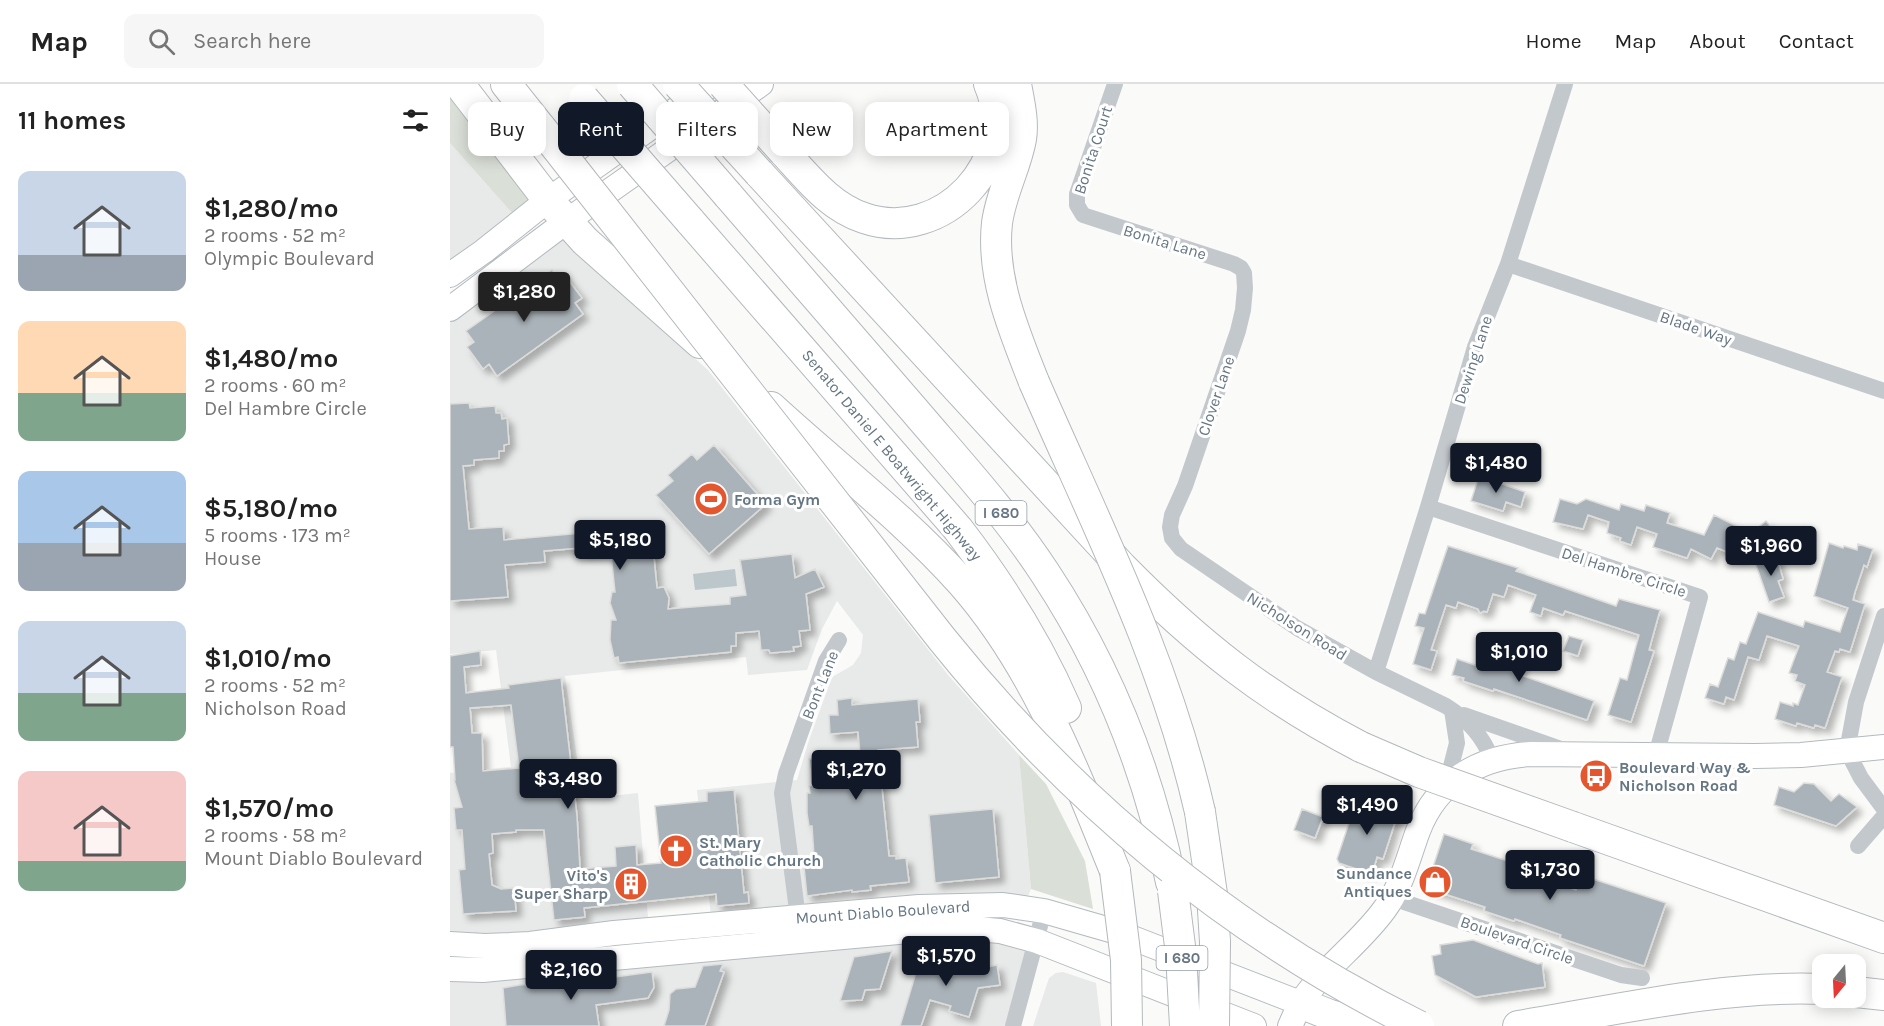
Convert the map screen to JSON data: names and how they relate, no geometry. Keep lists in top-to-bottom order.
{
  "streets": {
    "highway": ["Senator Daniel E Boatwright Highway", "I 680"],
    "main road": ["Mount Diablo Boulevard"],
    "street": [
      "Bonita Court",
      "Bonita Lane",
      "Blade Way",
      "Dewing Lane",
      "Clover Lane",
      "Del Hambre Circle",
      "Nicholson Road",
      "Bont Lane",
      "Boulevard Circle"
    ]
  },
  "crossings": [
    ["Bonita Court", "Bonita Lane"],
    ["Bonita Lane", "Clover Lane"],
    ["Blade Way", "Dewing Lane"],
    ["Dewing Lane", "Del Hambre Circle"],
    ["Dewing Lane", "Nicholson Road"],
    ["Clover Lane", "Nicholson Road"],
    ["Bont Lane", "Mount Diablo Boulevard"]
  ],
  "places": {
    "sports": ["Forma Gym"],
    "bus stop": ["Boulevard Way & Nicholson Road"],
    "church": ["St. Mary Catholic Church"],
    "shop": ["Sundance Antiques"],
    "building": ["Vito's Super Sharp"]
  },
  "north": "bottom",
  "page": {
    "header": "Map",
    "search": "Search here",
    "nav": [
      "Home",
      "Map",
      "About",
      "Contact"
    ],
    "heading": "11 homes",
    "chip": [
      "Buy",
      "Rent",
      "Filters",
      "New",
      "Apartment"
    ],
    "list": [
      {
        "name": "$1,280/mo",
        "note": "2 rooms · 52 m² · Olympic Boulevard"
      },
      {
        "name": "$1,480/mo",
        "note": "2 rooms · 60 m² · Del Hambre Circle"
      },
      {
        "name": "$5,180/mo",
        "note": "5 rooms · 173 m² · House"
      },
      {
        "name": "$1,010/mo",
        "note": "2 rooms · 52 m² · Nicholson Road"
      },
      {
        "name": "$1,570/mo",
        "note": "2 rooms · 58 m² · Mount Diablo Boulevard"
      }
    ],
    "price": [
      "$1,280",
      "$1,480",
      "$5,180",
      "$1,960",
      "$1,010",
      "$1,270",
      "$3,480",
      "$1,490",
      "$1,730",
      "$1,570",
      "$2,160"
    ]
  }
}
